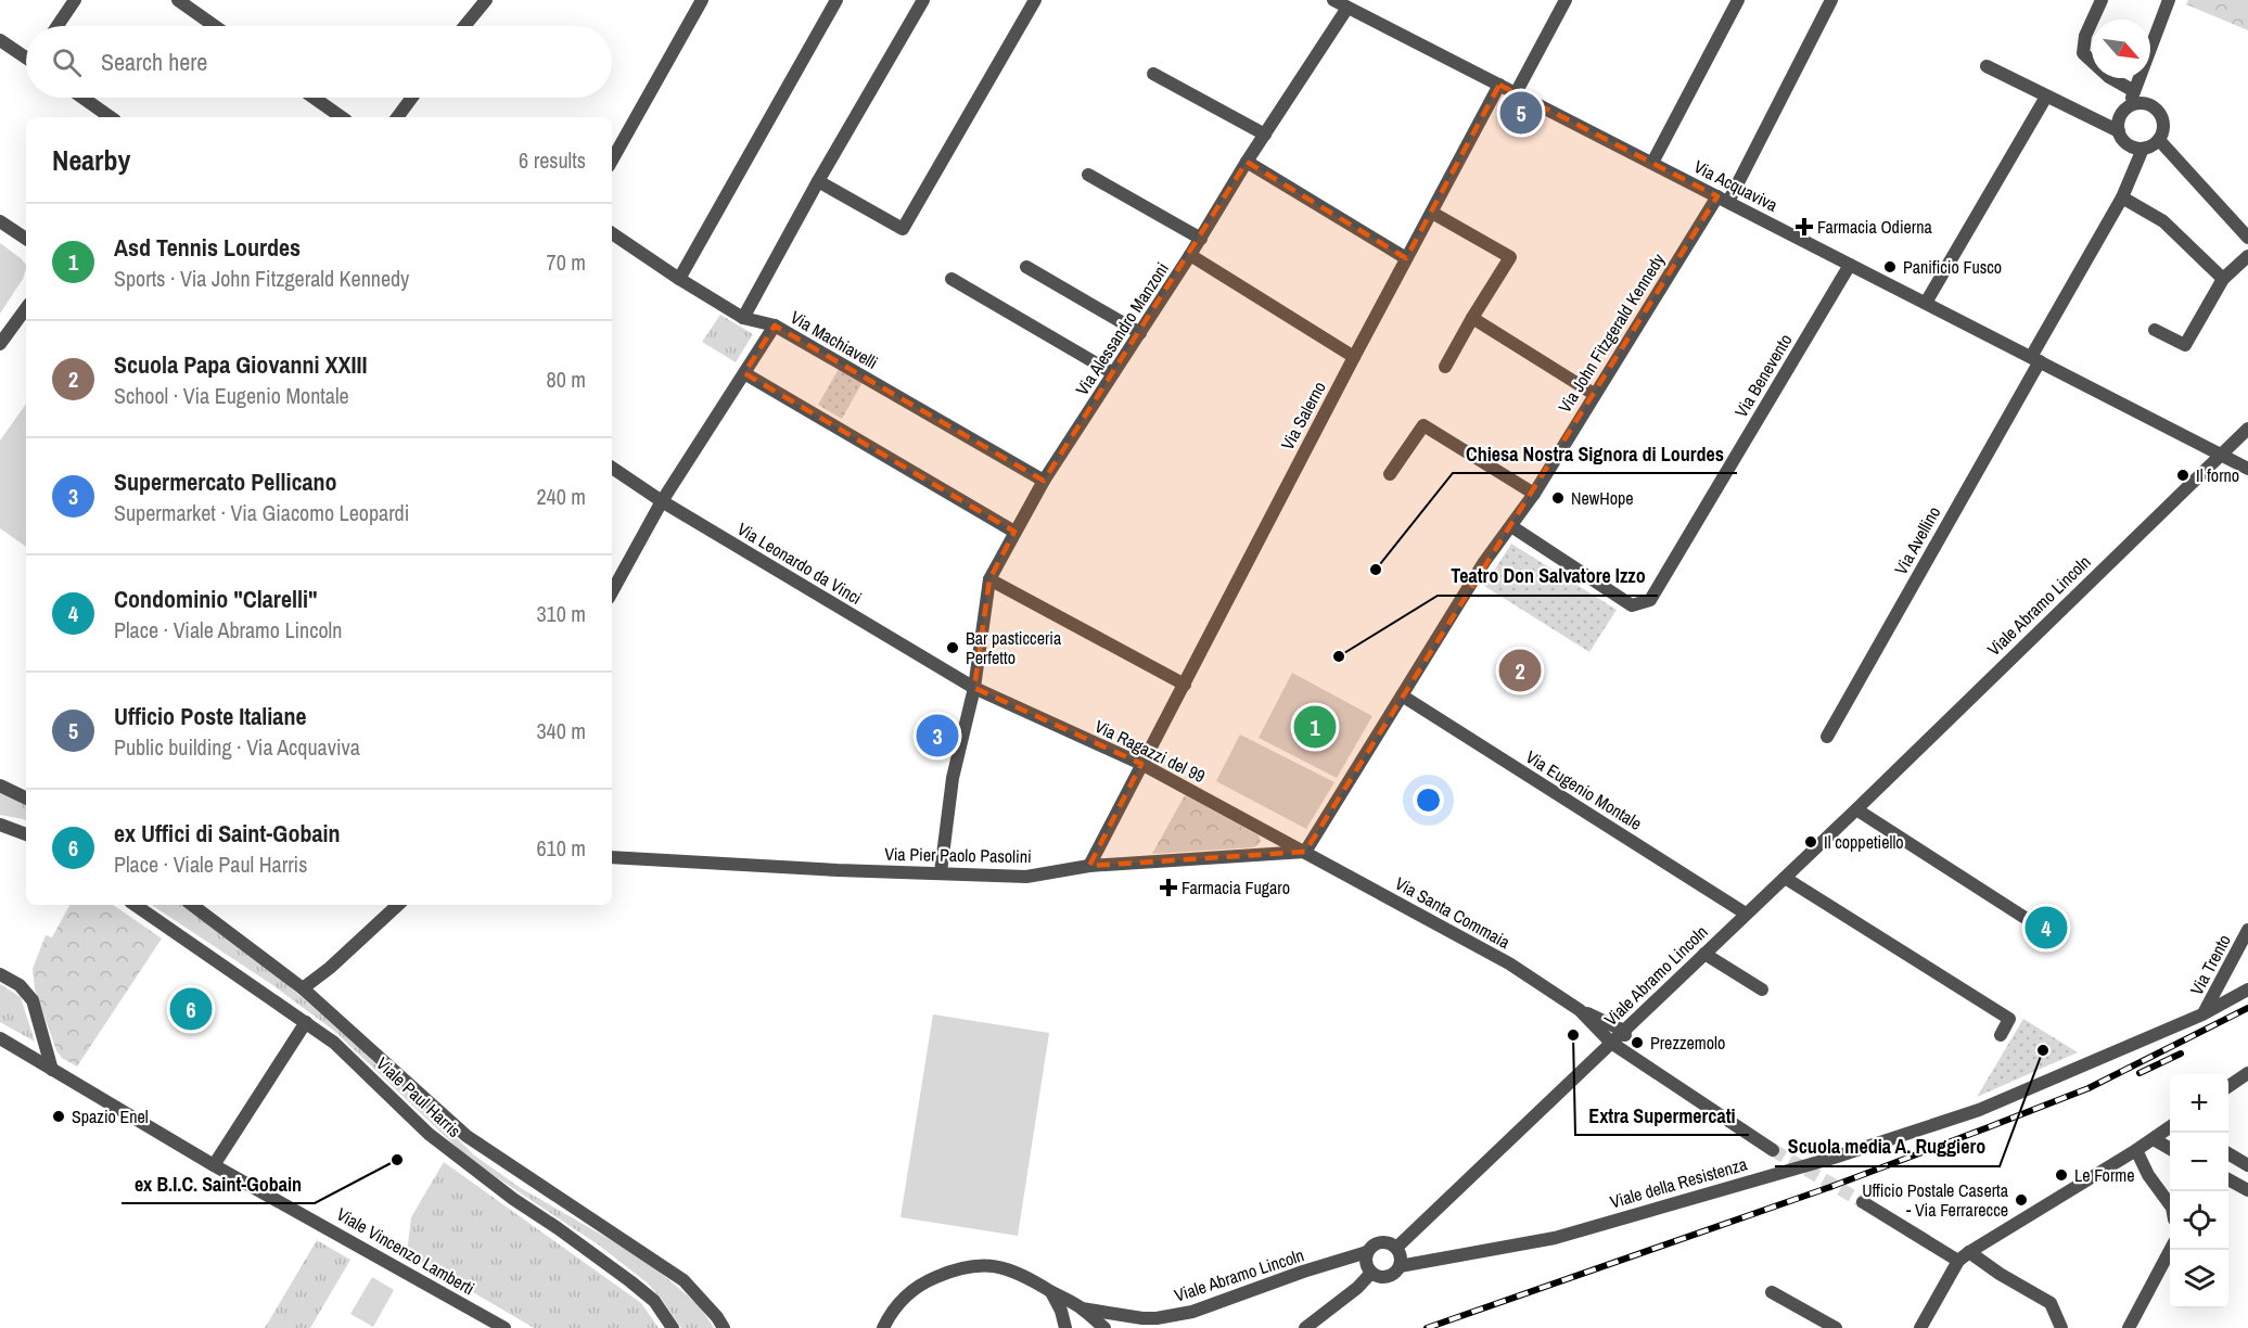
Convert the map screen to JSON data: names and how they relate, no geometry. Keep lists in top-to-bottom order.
{
  "streets": {
    "street": [
      "Via Acquaviva",
      "Via Alessandro Manzoni",
      "Via John Fitzgerald Kennedy",
      "Via Machiavelli",
      "Via Benevento",
      "Via Salerno",
      "Via Avellino",
      "Via Leonardo da Vinci",
      "Viale Abramo Lincoln",
      "Via Ragazzi del 99",
      "Via Eugenio Montale",
      "Via Pier Paolo Pasolini",
      "Via Santa Commaia",
      "Via Trento",
      "Viale Paul Harris",
      "Viale della Resistenza",
      "Viale Vincenzo Lamberti"
    ]
  },
  "crossings": [
    ["Via Acquaviva", "Via Alessandro Manzoni"],
    ["Via Acquaviva", "Via John Fitzgerald Kennedy"],
    ["Via Acquaviva", "Via Benevento"],
    ["Via Acquaviva", "Via Salerno"],
    ["Via Acquaviva", "Via Avellino"],
    ["Via Acquaviva", "Viale Abramo Lincoln"],
    ["Via Alessandro Manzoni", "Via Machiavelli"],
    ["Via Alessandro Manzoni", "Via Leonardo da Vinci"],
    ["Via Alessandro Manzoni", "Via Ragazzi del 99"],
    ["Via Alessandro Manzoni", "Via Pier Paolo Pasolini"],
    ["Via John Fitzgerald Kennedy", "Via Benevento"],
    ["Via John Fitzgerald Kennedy", "Via Ragazzi del 99"],
    ["Via John Fitzgerald Kennedy", "Via Eugenio Montale"],
    ["Via John Fitzgerald Kennedy", "Via Pier Paolo Pasolini"],
    ["Via John Fitzgerald Kennedy", "Via Santa Commaia"],
    ["Via Salerno", "Via Ragazzi del 99"],
    ["Via Salerno", "Via Pier Paolo Pasolini"],
    ["Via Leonardo da Vinci", "Via Ragazzi del 99"],
    ["Viale Abramo Lincoln", "Via Eugenio Montale"],
    ["Viale Abramo Lincoln", "Via Santa Commaia"],
    ["Viale Abramo Lincoln", "Viale della Resistenza"],
    ["Via Ragazzi del 99", "Via Pier Paolo Pasolini"],
    ["Via Ragazzi del 99", "Via Santa Commaia"],
    ["Via Pier Paolo Pasolini", "Via Santa Commaia"],
    ["Via Trento", "Viale della Resistenza"]
  ],
  "places": {
    "health": ["Farmacia Odierna", "Farmacia Fugaro"],
    "other": [
      "Panificio Fusco",
      "Il forno",
      "NewHope",
      "Chiesa Nostra Signora di Lourdes",
      "Bar pasticceria Perfetto",
      "Teatro Don Salvatore Izzo",
      "Il coppetiello",
      "Extra Supermercati",
      "Prezzemolo",
      "Scuola media A. Ruggiero",
      "Spazio Enel",
      "ex B.I.C. Saint-Gobain",
      "Le Forme",
      "Ufficio Postale Caserta - Via Ferrarecce"
    ]
  },
  "north": "bottom right",
  "page": {
    "search": "Search here",
    "pins": [
      "5",
      "2",
      "1",
      "3",
      "4",
      "6"
    ],
    "heading": ["Nearby", "6 results"],
    "list": [
      {
        "mark": "1",
        "name": "Asd Tennis Lourdes",
        "note": "Sports · Via John Fitzgerald Kennedy",
        "value": "70 m"
      },
      {
        "mark": "2",
        "name": "Scuola Papa Giovanni XXIII",
        "note": "School · Via Eugenio Montale",
        "value": "80 m"
      },
      {
        "mark": "3",
        "name": "Supermercato Pellicano",
        "note": "Supermarket · Via Giacomo Leopardi",
        "value": "240 m"
      },
      {
        "mark": "4",
        "name": "Condominio \"Clarelli\"",
        "note": "Place · Viale Abramo Lincoln",
        "value": "310 m"
      },
      {
        "mark": "5",
        "name": "Ufficio Poste Italiane",
        "note": "Public building · Via Acquaviva",
        "value": "340 m"
      },
      {
        "mark": "6",
        "name": "ex Uffici di Saint-Gobain",
        "note": "Place · Viale Paul Harris",
        "value": "610 m"
      }
    ],
    "map_buttons": ["+", "−"]
  }
}
